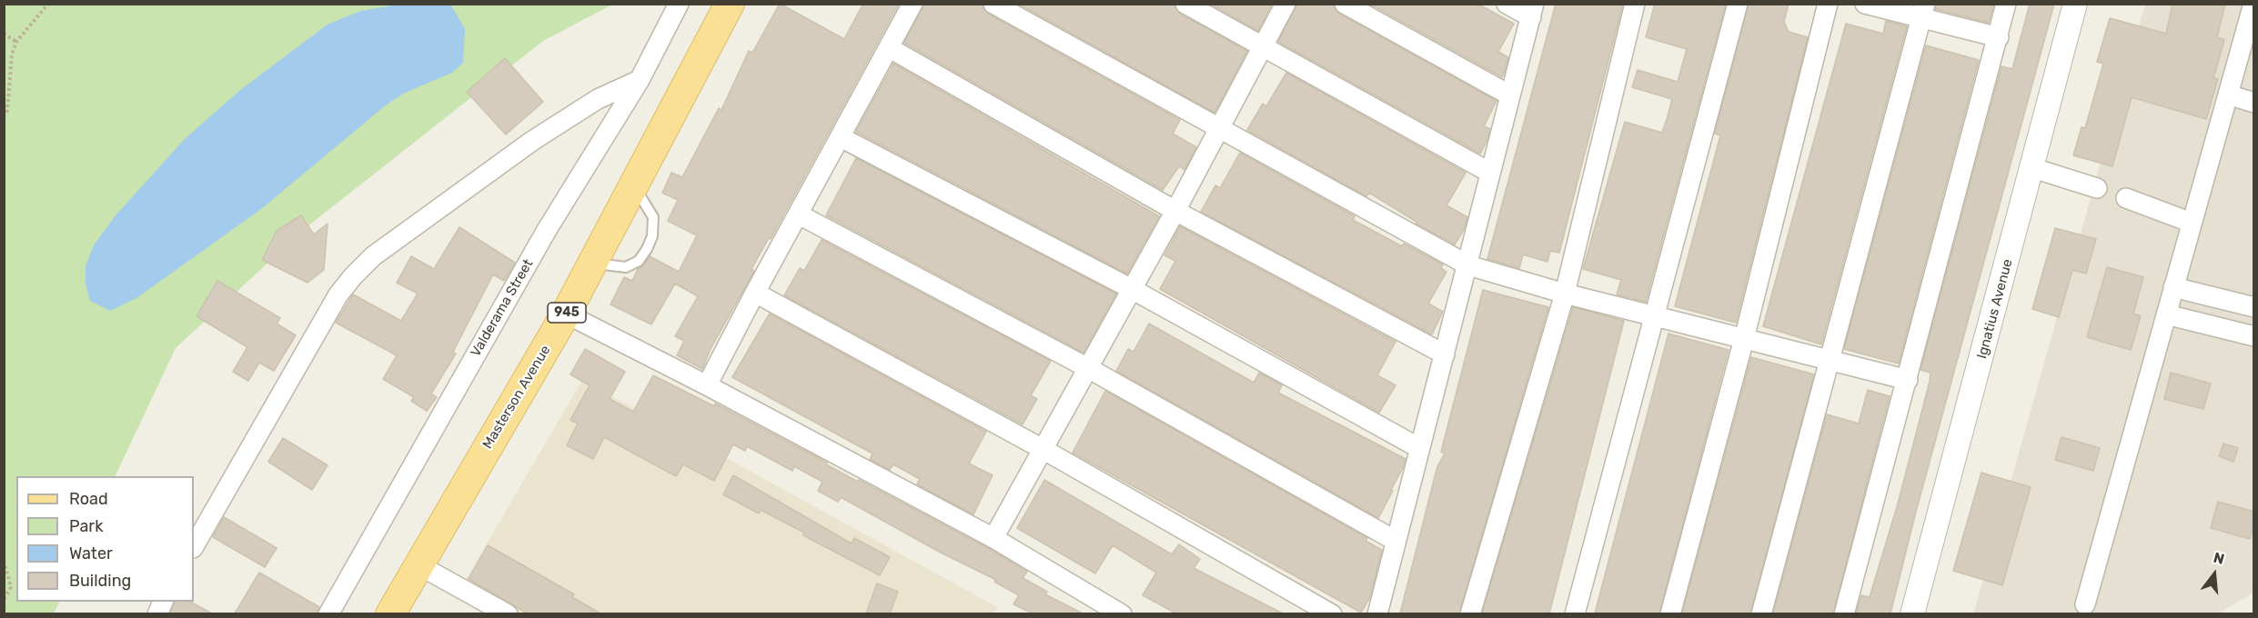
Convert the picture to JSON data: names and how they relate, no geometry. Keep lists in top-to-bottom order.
{
  "streets": {
    "main road": ["945", "Masterson Avenue"],
    "street": ["Valderama Street", "Ignatius Avenue"]
  },
  "legend": [
    "Road",
    "Park",
    "Water",
    "Building"
  ],
  "north": "top"
}
